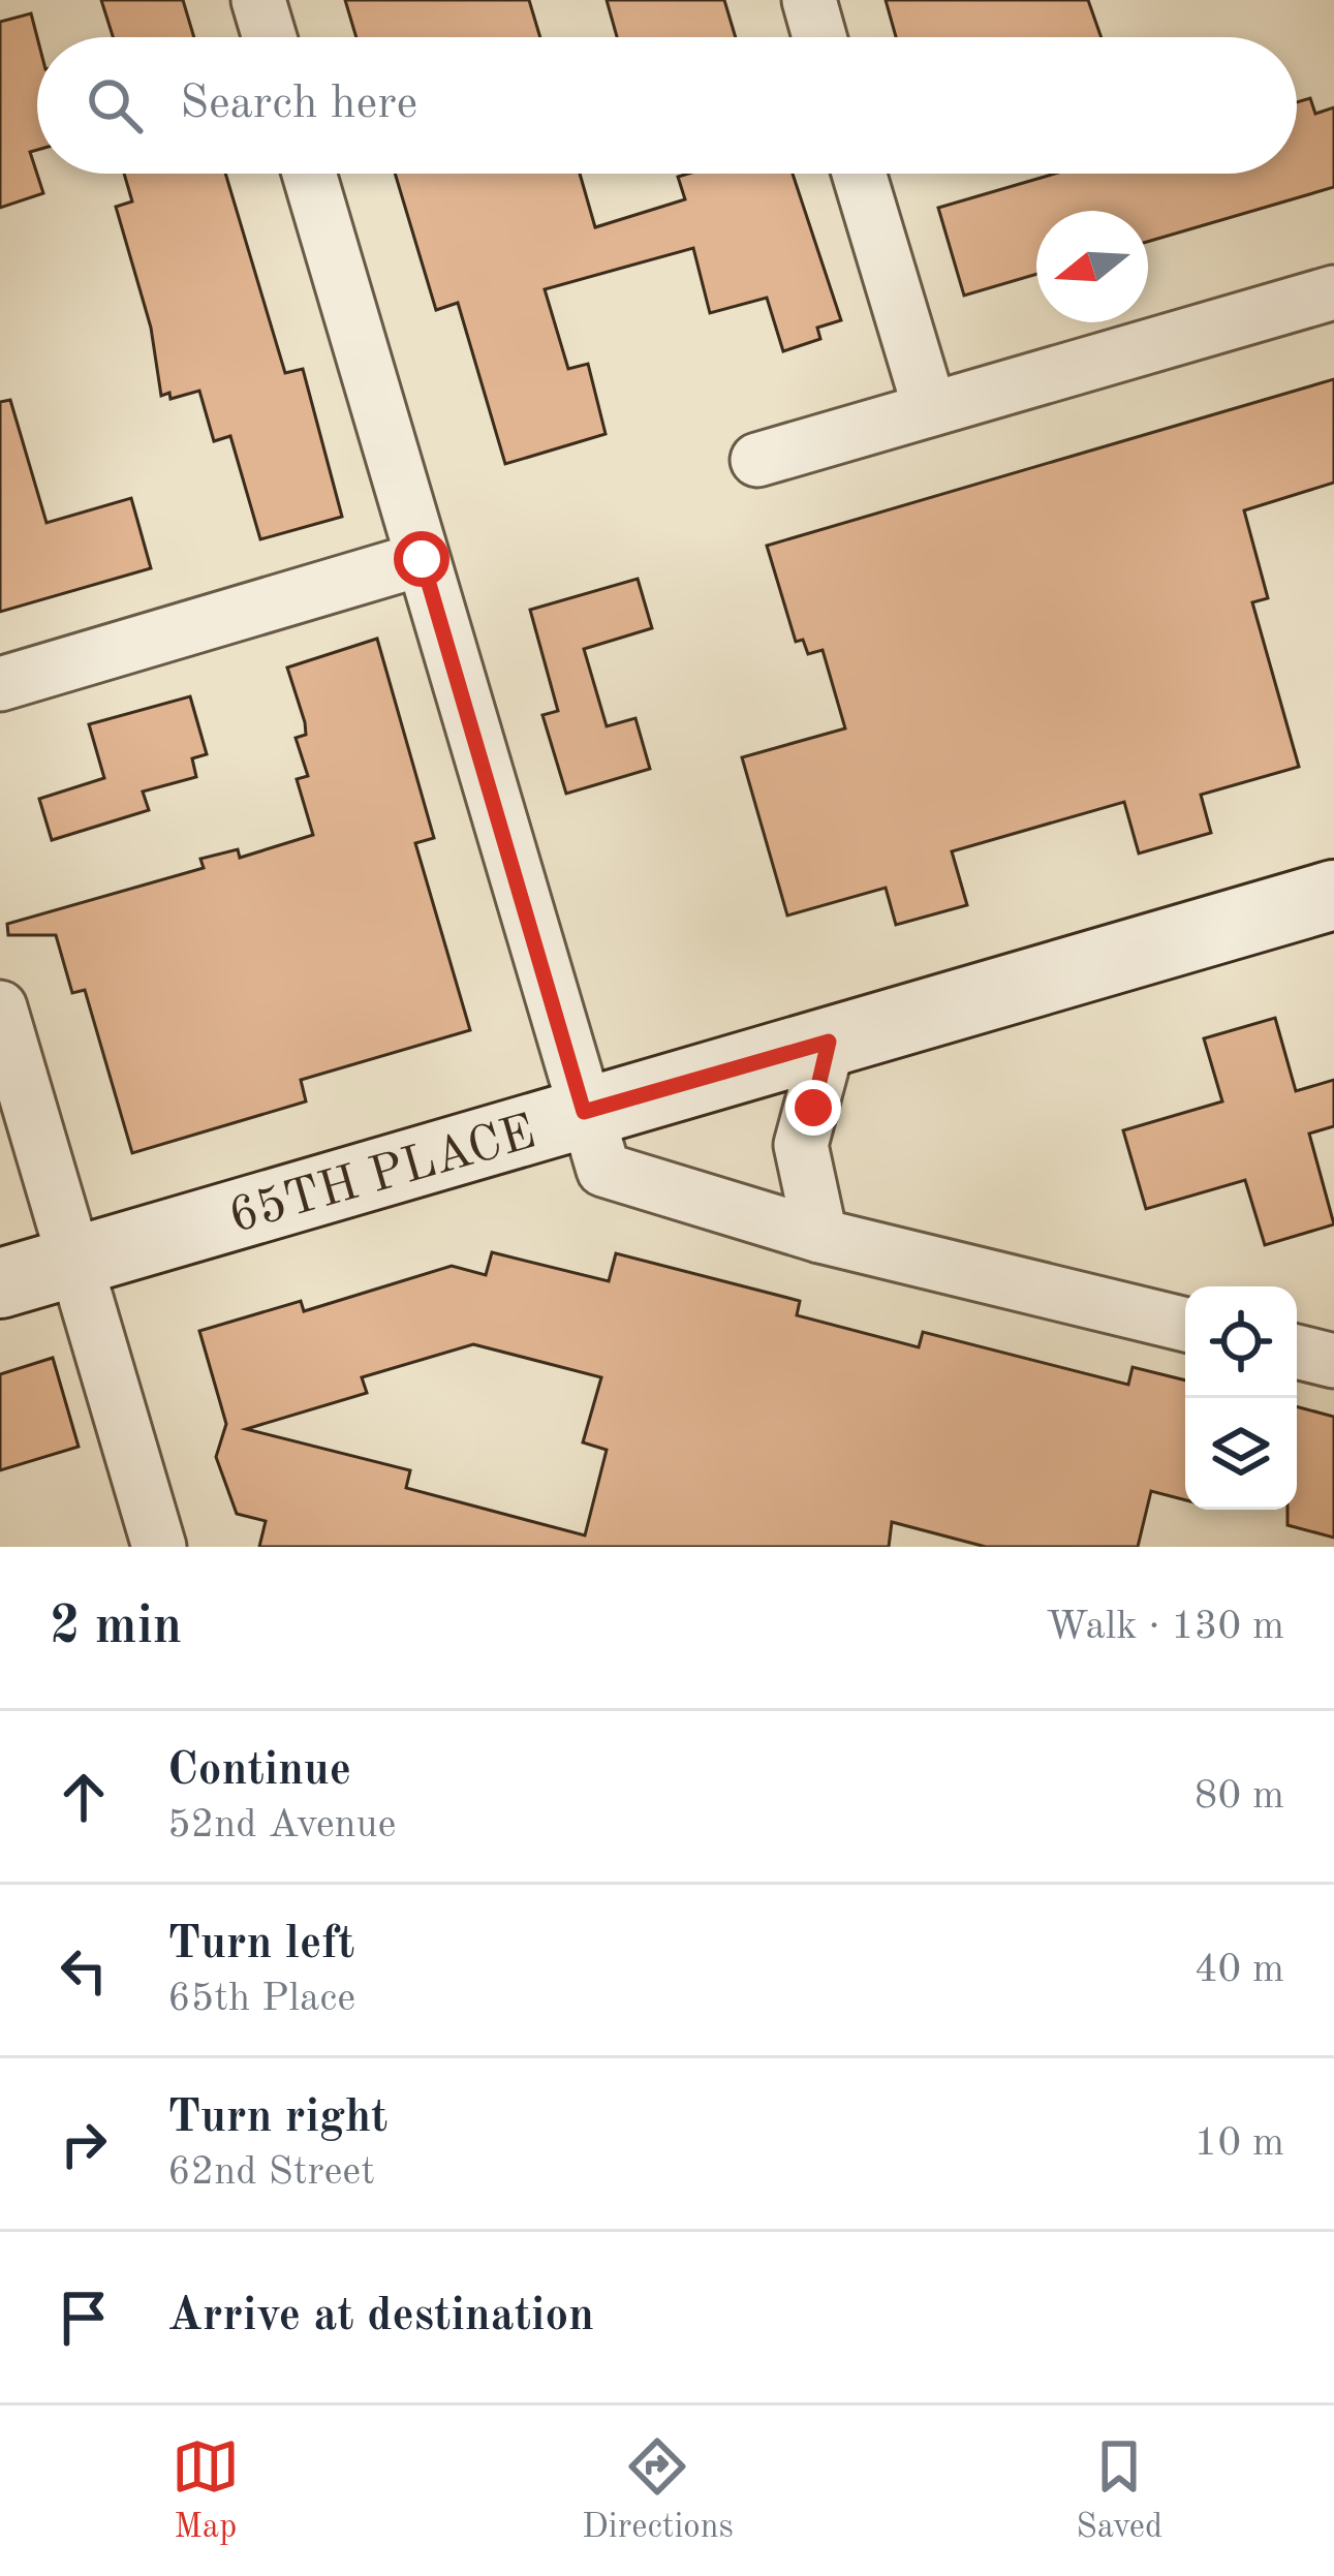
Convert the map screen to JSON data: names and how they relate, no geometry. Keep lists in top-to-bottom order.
{
  "streets": {
    "street": ["65TH PLACE"]
  },
  "north": "left",
  "page": {
    "search": "Search here",
    "heading": ["2 min", "Walk · 130 m"],
    "list": [
      ["Continue", "52nd Avenue", "80 m"],
      ["Turn left", "65th Place", "40 m"],
      ["Turn right", "62nd Street", "10 m"],
      "Arrive at destination"
    ],
    "nav": ["Map", "Directions", "Saved"]
  }
}
